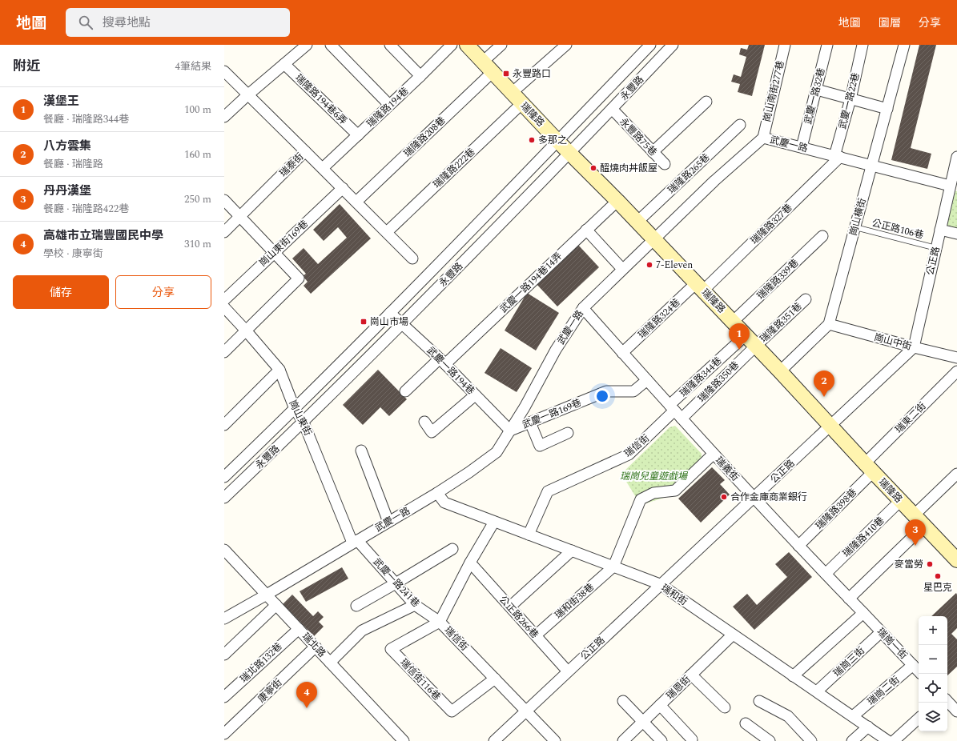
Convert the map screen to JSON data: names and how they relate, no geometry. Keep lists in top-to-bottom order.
{
  "streets": {
    "street": [
      "永豐路",
      "崗山南街277巷",
      "武慶一路32巷",
      "瑞隆路194巷6弄",
      "武慶一路22巷",
      "瑞隆路194巷",
      "瑞隆路",
      "瑞隆路208巷",
      "永豐路75巷",
      "武慶一路",
      "瑞泰街",
      "瑞隆路222巷",
      "瑞隆路265巷",
      "崗山橫街",
      "瑞隆路327巷",
      "崗山東街169巷",
      "公正路",
      "瑞隆路339巷",
      "武慶一路194巷14弄",
      "瑞隆路324巷",
      "瑞隆路351巷",
      "崗山中街",
      "武慶一路194巷",
      "瑞隆路344巷",
      "瑞隆路350巷",
      "武慶一路169巷",
      "崗山東街",
      "瑞東二街",
      "瑞信街",
      "瑞義街",
      "瑞隆路398巷",
      "瑞隆路410巷",
      "武慶一路241巷",
      "瑞和街",
      "瑞和街38巷",
      "公正路266巷",
      "瑞崗一街",
      "瑞北路",
      "瑞崗三街",
      "瑞北路132巷",
      "瑞信街116巷",
      "瑞恩街",
      "康寧街",
      "瑞崗二街"
    ],
    "lane": ["公正路106巷"]
  },
  "crossings": [
    ["永豐路", "瑞隆路"],
    ["永豐路", "永豐路75巷"],
    ["永豐路", "武慶一路194巷"],
    ["永豐路", "崗山東街"],
    ["崗山南街277巷", "武慶一路"],
    ["武慶一路32巷", "武慶一路"],
    ["瑞隆路194巷6弄", "瑞隆路194巷"],
    ["武慶一路22巷", "武慶一路"],
    ["武慶一路22巷", "瑞隆路327巷"],
    ["瑞隆路", "瑞隆路208巷"],
    ["瑞隆路", "武慶一路"],
    ["瑞隆路", "瑞隆路222巷"],
    ["瑞隆路", "瑞隆路265巷"],
    ["瑞隆路", "瑞隆路327巷"],
    ["瑞隆路", "公正路"],
    ["瑞隆路", "瑞隆路339巷"],
    ["瑞隆路", "武慶一路194巷14弄"],
    ["瑞隆路", "瑞隆路324巷"],
    ["瑞隆路", "瑞隆路351巷"],
    ["瑞隆路", "瑞隆路344巷"],
    ["瑞隆路", "瑞隆路350巷"],
    ["瑞隆路", "瑞東二街"],
    ["瑞隆路", "瑞隆路398巷"],
    ["瑞隆路", "瑞隆路410巷"],
    ["武慶一路", "崗山橫街"],
    ["武慶一路", "瑞隆路327巷"],
    ["武慶一路", "公正路"],
    ["武慶一路", "武慶一路194巷"],
    ["武慶一路", "武慶一路169巷"],
    ["武慶一路", "崗山東街"],
    ["武慶一路", "瑞義街"],
    ["武慶一路", "武慶一路241巷"],
    ["武慶一路", "瑞和街"],
    ["武慶一路", "瑞北路"],
    ["崗山橫街", "公正路106巷"],
    ["崗山橫街", "崗山中街"],
    ["瑞隆路327巷", "瑞隆路324巷"],
    ["公正路106巷", "公正路"],
    ["公正路", "崗山中街"],
    ["公正路", "瑞信街"],
    ["公正路", "瑞義街"],
    ["公正路", "瑞和街"],
    ["公正路", "公正路266巷"],
    ["武慶一路194巷14弄", "武慶一路194巷"],
    ["瑞隆路324巷", "瑞義街"],
    ["瑞隆路351巷", "瑞隆路350巷"],
    ["武慶一路194巷", "武慶一路169巷"],
    ["瑞隆路344巷", "瑞隆路350巷"],
    ["瑞隆路344巷", "瑞信街"],
    ["瑞隆路344巷", "瑞義街"],
    ["瑞隆路350巷", "瑞信街"],
    ["瑞隆路350巷", "瑞義街"],
    ["武慶一路169巷", "瑞義街"],
    ["崗山東街", "武慶一路241巷"],
    ["瑞東二街", "瑞隆路398巷"],
    ["瑞信街", "瑞義街"],
    ["瑞信街", "武慶一路241巷"],
    ["瑞信街", "瑞和街"],
    ["瑞信街", "公正路266巷"],
    ["瑞信街", "瑞信街116巷"],
    ["瑞義街", "瑞隆路398巷"],
    ["瑞義街", "瑞隆路410巷"],
    ["瑞義街", "瑞崗一街"],
    ["武慶一路241巷", "瑞信街116巷"],
    ["瑞和街", "瑞和街38巷"],
    ["瑞和街", "瑞崗三街"],
    ["瑞和街", "瑞恩街"],
    ["瑞和街", "瑞崗二街"],
    ["瑞和街38巷", "公正路266巷"],
    ["瑞崗一街", "瑞崗三街"],
    ["瑞崗一街", "瑞崗二街"],
    ["瑞北路", "瑞北路132巷"],
    ["瑞北路", "康寧街"]
  ],
  "parks": ["瑞崗兒童遊戲場"],
  "places": {
    "transit": ["永豐路口", "崗山市場"],
    "other": [
      "多那之",
      "醞燒肉丼飯屋",
      "7-Eleven",
      "合作金庫商業銀行",
      "麥當勞",
      "星巴克"
    ]
  },
  "page": {
    "header": "地圖",
    "search": "搜尋地點",
    "nav": ["地圖", "圖層", "分享"],
    "heading": ["附近", "4筆結果"],
    "list": [
      {
        "mark": "1",
        "name": "漢堡王",
        "note": "餐廳 · 瑞隆路344巷",
        "value": "100 m"
      },
      {
        "mark": "2",
        "name": "八方雲集",
        "note": "餐廳 · 瑞隆路",
        "value": "160 m"
      },
      {
        "mark": "3",
        "name": "丹丹漢堡",
        "note": "餐廳 · 瑞隆路422巷",
        "value": "250 m"
      },
      {
        "mark": "4",
        "name": "高雄市立瑞豐國民中學",
        "note": "學校 · 康寧街",
        "value": "310 m"
      }
    ],
    "buttons": ["儲存", "分享"],
    "pins": [
      "1",
      "2",
      "3",
      "4"
    ],
    "map_buttons": ["+", "−"]
  }
}
